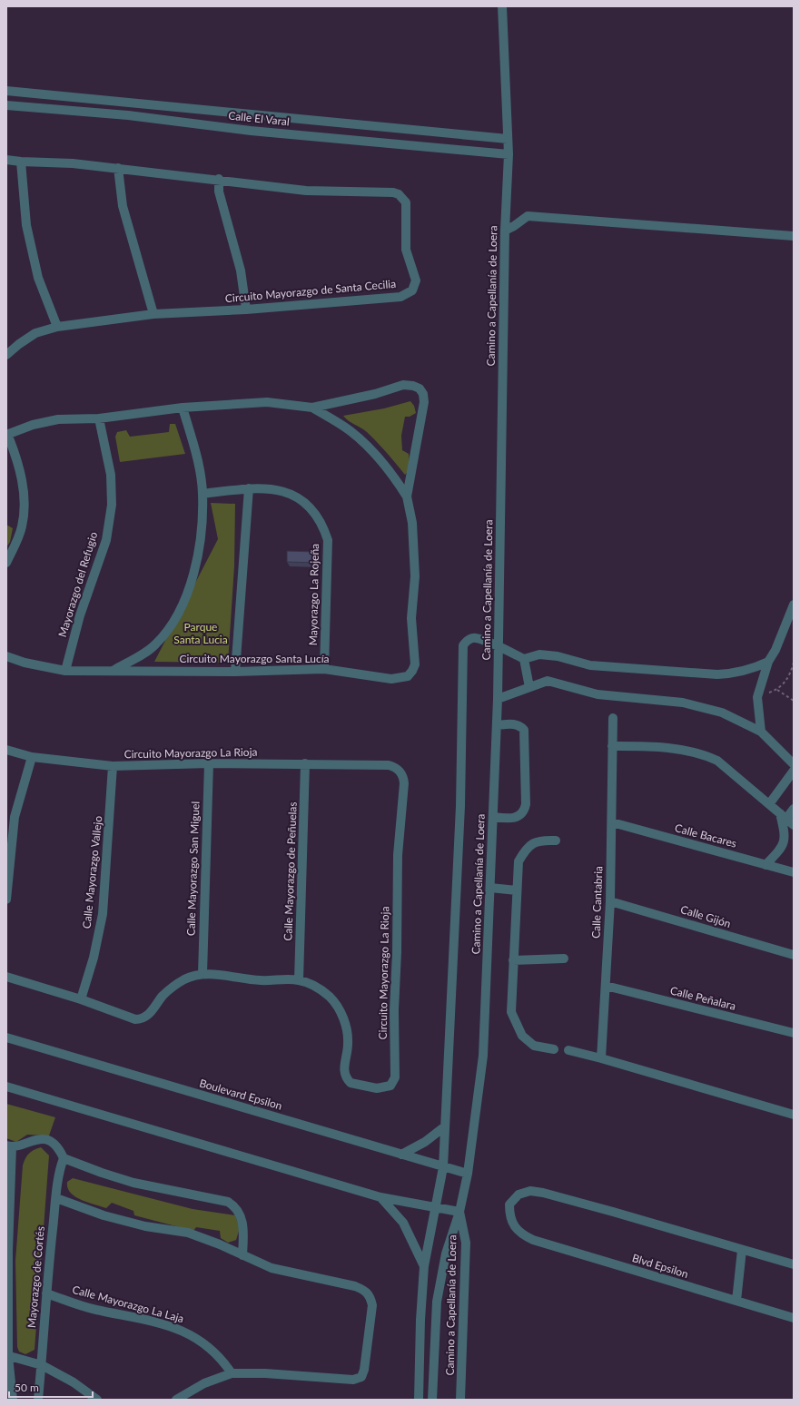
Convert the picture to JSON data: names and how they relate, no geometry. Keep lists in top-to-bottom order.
{
  "streets": {
    "street": [
      "Calle El Varal",
      "Circuito Mayorazgo de Santa Cecilia",
      "Camino a Capellanía de Loera",
      "Mayorazgo del Refugio",
      "Mayorazgo La Rojeña",
      "Circuito Mayorazgo Santa Lucía",
      "Circuito Mayorazgo La Rioja",
      "Calle Bacares",
      "Calle Mayorazgo San Miguel",
      "Calle Mayorazgo de Peñuelas",
      "Calle Mayorazgo Vallejo",
      "Calle Cantabria",
      "Calle Gijón",
      "Calle Peñalara",
      "Boulevard Epsilon",
      "Blvd Epsilon",
      "Mayorazgo de Cortés",
      "Calle Mayorazgo La Laja"
    ]
  },
  "crossings": [
    ["Calle El Varal", "Camino a Capellanía de Loera"],
    ["Camino a Capellanía de Loera", "Boulevard Epsilon"],
    ["Mayorazgo del Refugio", "Circuito Mayorazgo Santa Lucía"],
    ["Mayorazgo La Rojeña", "Circuito Mayorazgo Santa Lucía"],
    ["Circuito Mayorazgo La Rioja", "Calle Mayorazgo San Miguel"],
    ["Circuito Mayorazgo La Rioja", "Calle Mayorazgo de Peñuelas"],
    ["Circuito Mayorazgo La Rioja", "Calle Mayorazgo Vallejo"],
    ["Calle Bacares", "Calle Cantabria"],
    ["Calle Cantabria", "Calle Gijón"],
    ["Calle Cantabria", "Calle Peñalara"],
    ["Mayorazgo de Cortés", "Calle Mayorazgo La Laja"]
  ],
  "parks": ["Parque Santa Lucia"],
  "scale_bar": "50 m"
}
